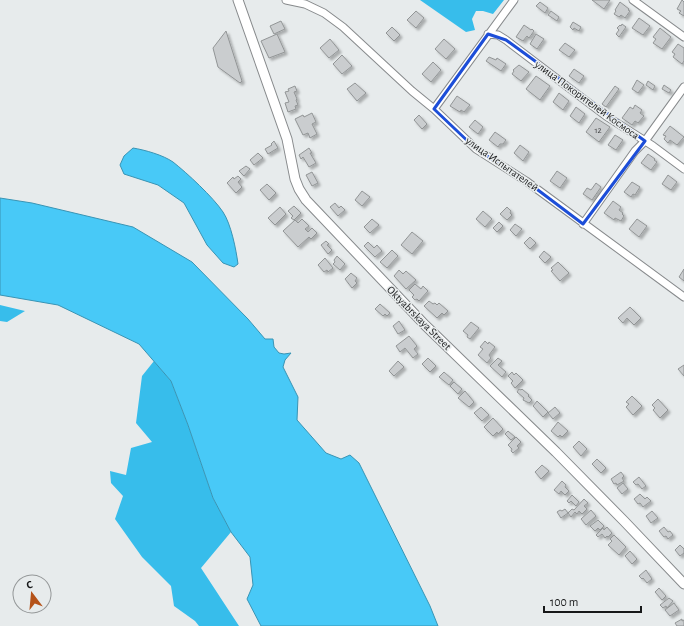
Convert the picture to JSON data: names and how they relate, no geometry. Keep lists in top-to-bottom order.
{
  "streets": {
    "street": ["улица Покорителей Космоса", "улица Испытателей", "Oktyabrskaya Street"]
  },
  "house_numbers": ["12"],
  "scale_bar": "100 m",
  "north": "top"
}
